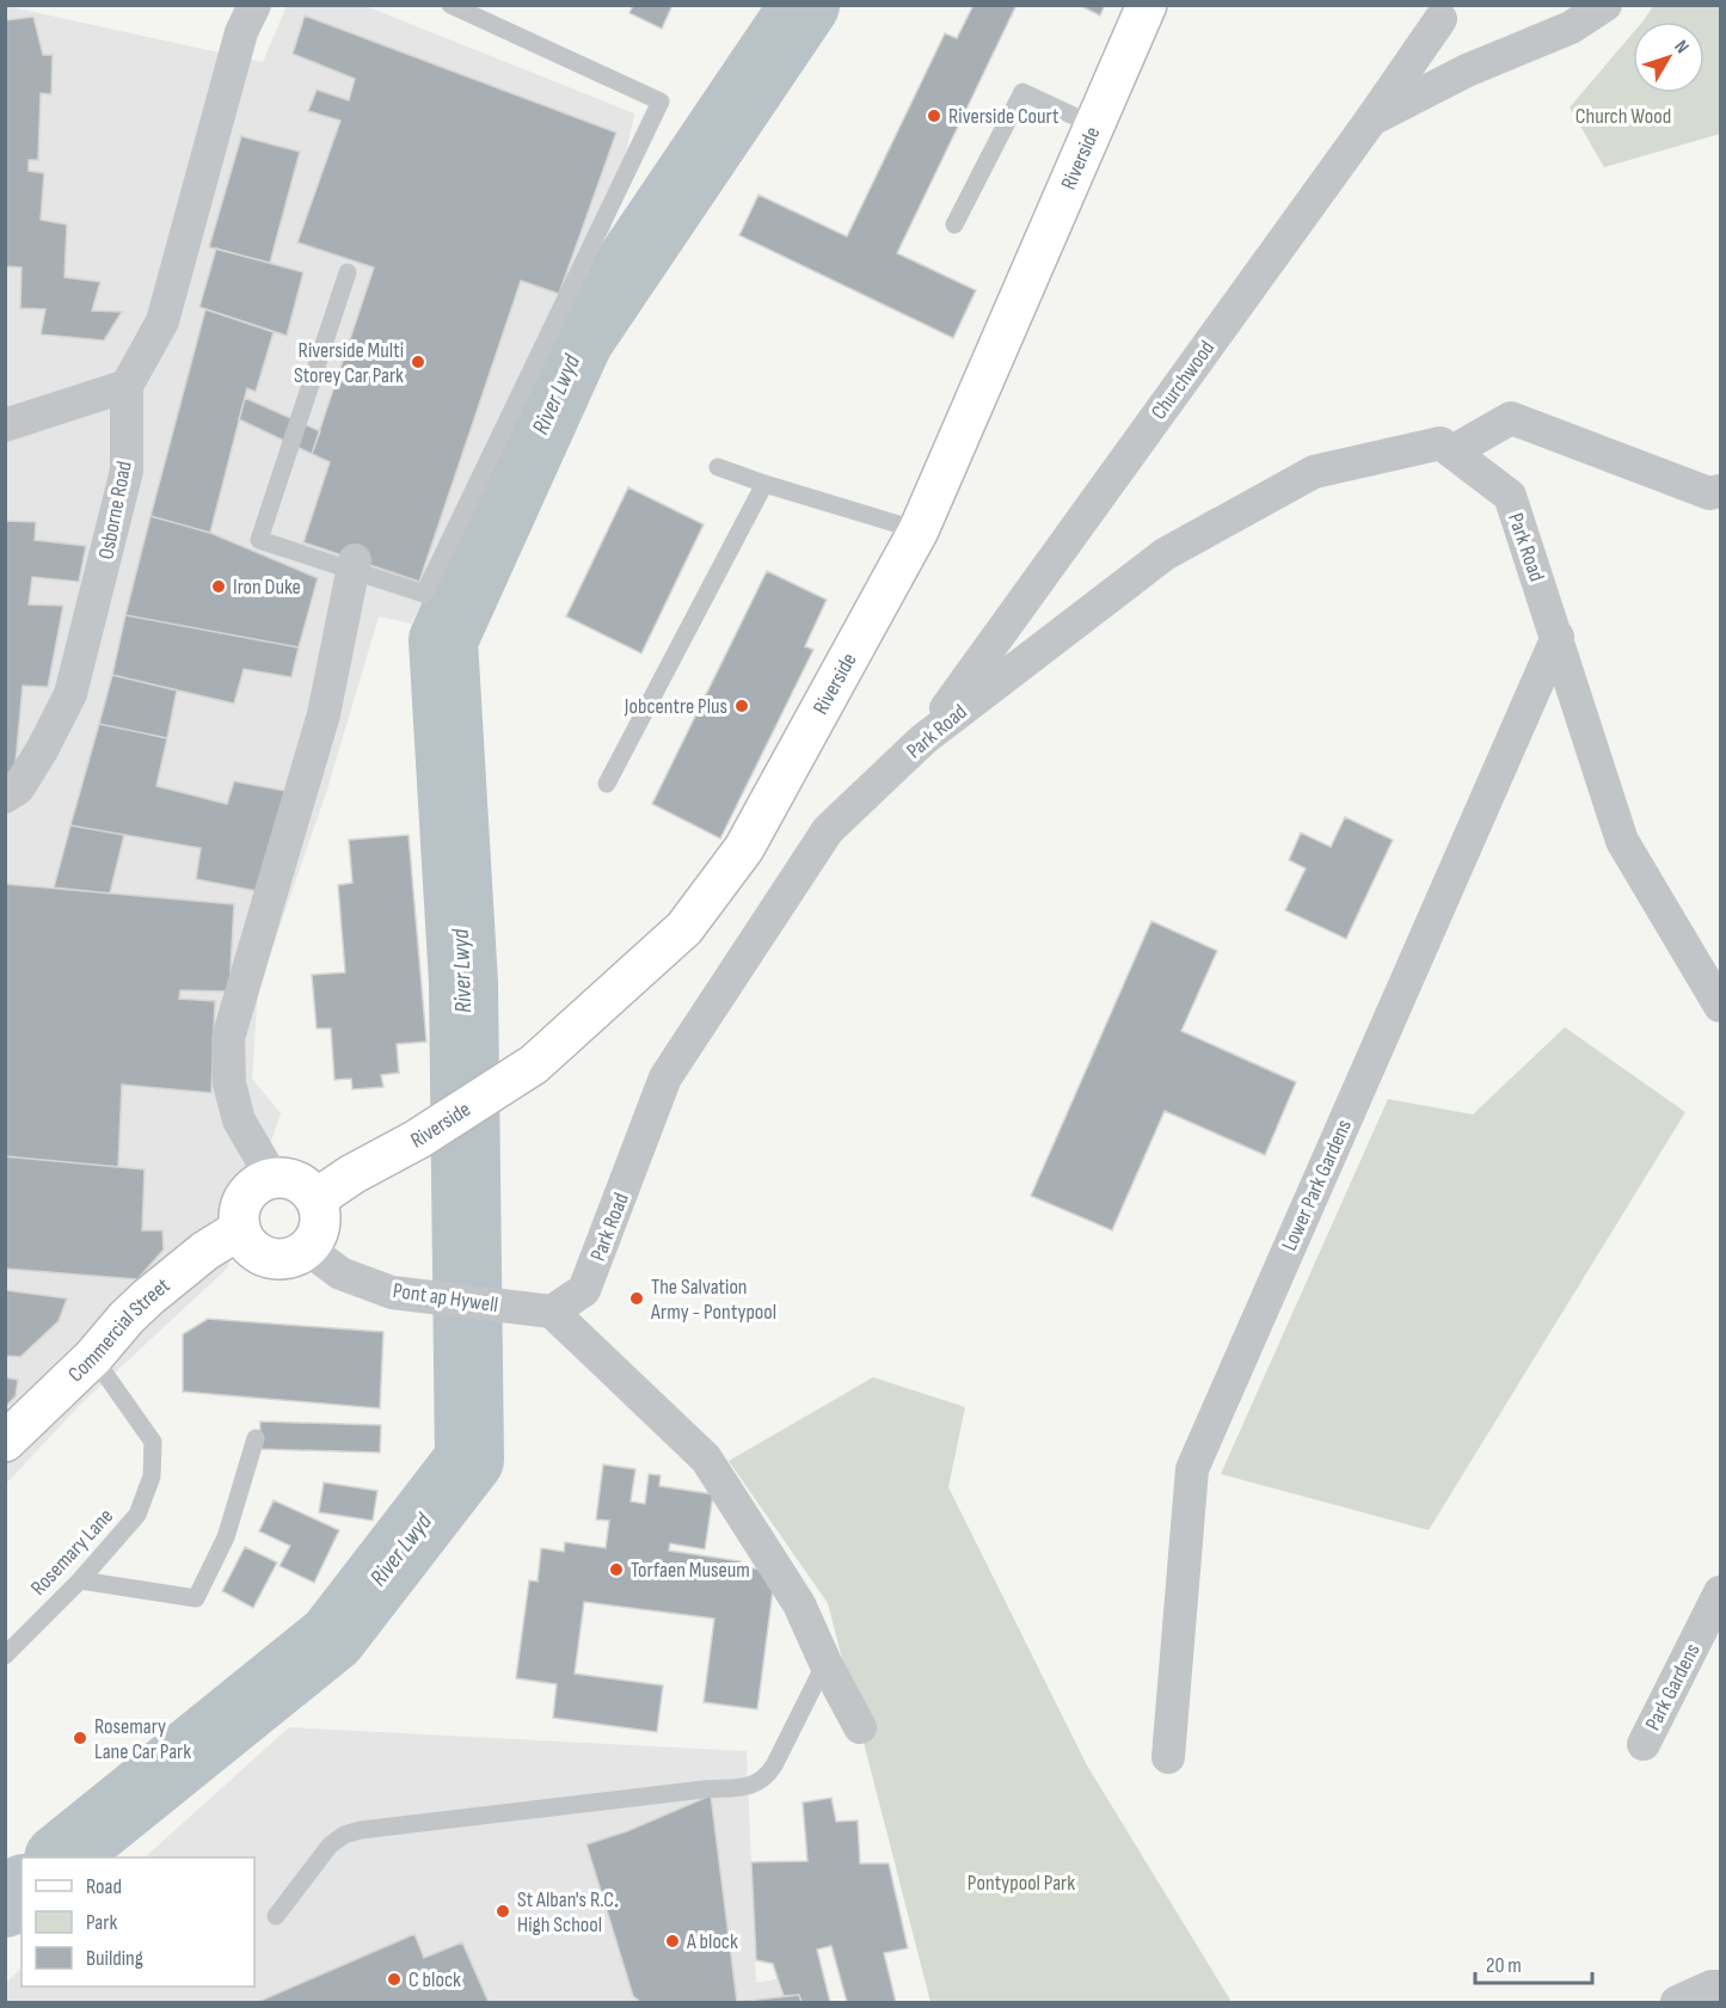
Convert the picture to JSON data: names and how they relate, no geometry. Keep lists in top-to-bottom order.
{
  "streets": {
    "street": [
      "Riverside",
      "Churchwood",
      "Osborne Road",
      "Park Road",
      "Lower Park Gardens",
      "Pont ap Hywell",
      "Commercial Street",
      "Park Gardens"
    ],
    "lane": ["Rosemary Lane"]
  },
  "crossings": [
    ["Riverside", "Pont ap Hywell"],
    ["Riverside", "Commercial Street"],
    ["Churchwood", "Park Road"],
    ["Park Road", "Lower Park Gardens"],
    ["Park Road", "Pont ap Hywell"],
    ["Pont ap Hywell", "Commercial Street"],
    ["Commercial Street", "Rosemary Lane"]
  ],
  "water": ["River Lwyd"],
  "parks": ["Church Wood", "Pontypool Park"],
  "places": [
    "Riverside Court",
    "Riverside Multi Storey Car Park",
    "Iron Duke",
    "Jobcentre Plus",
    "The Salvation Army - Pontypool",
    "Torfaen Museum",
    "Rosemary Lane Car Park",
    "St Alban's R.C. High School",
    "A block",
    "C block"
  ],
  "legend": ["Road", "Park", "Building"],
  "scale_bar": "20 m",
  "north": "top right"
}
